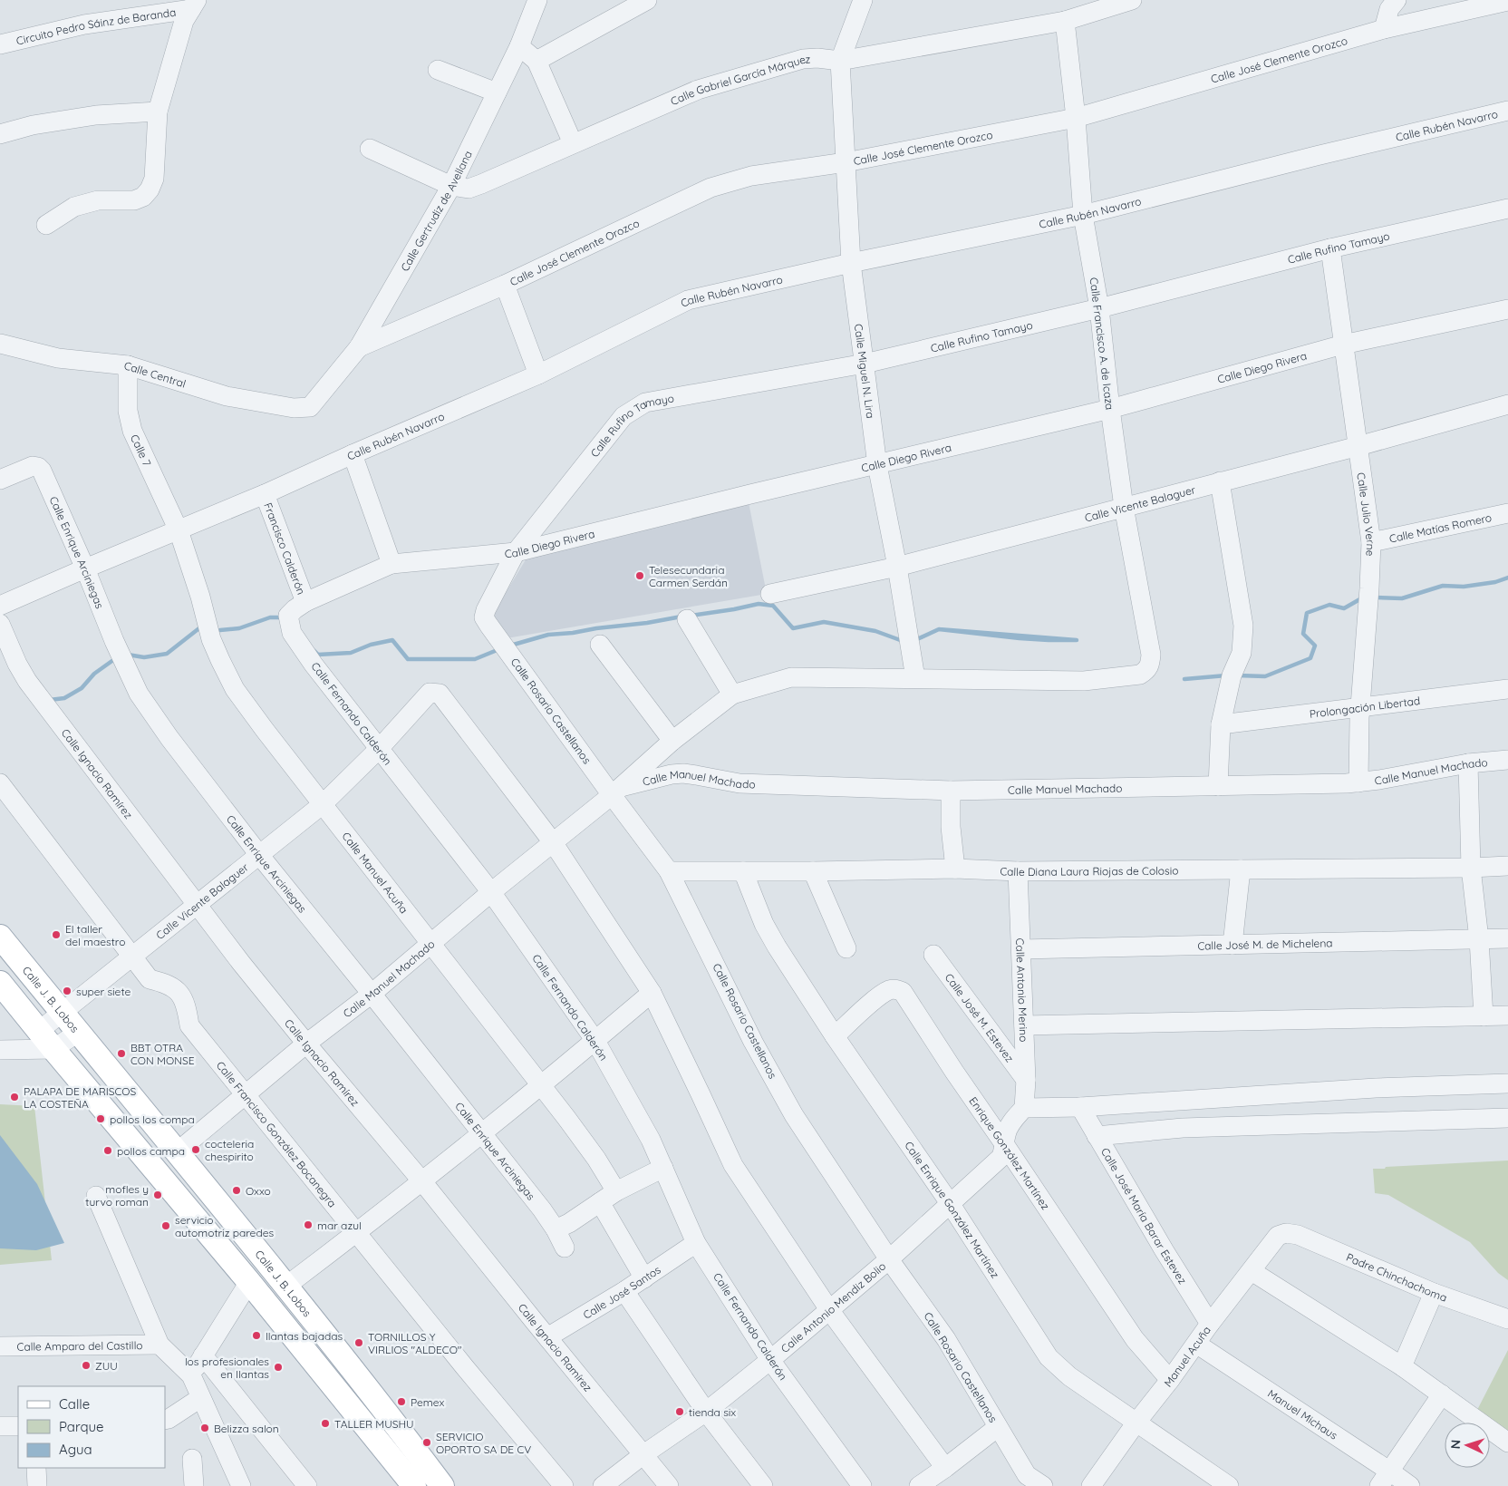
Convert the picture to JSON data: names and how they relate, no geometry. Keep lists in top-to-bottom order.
{
  "streets": {
    "main road": ["Calle J. B. Lobos"],
    "street": [
      "Circuito Pedro Sáinz de Baranda",
      "Calle José Clemente Orozco",
      "Calle Gabriel García Márquez",
      "Calle Rubén Navarro",
      "Calle Gertrudiz de Avellana",
      "Calle Rufino Tamayo",
      "Calle Francisco A. de Icaza",
      "Calle Diego Rivera",
      "Calle Miguel N. Lira",
      "Calle Central",
      "Calle 7",
      "Calle Vicente Balaguer",
      "Calle Julio Verne",
      "Calle Matías Romero",
      "Francisco Calderón",
      "Calle Enrique Arciniegas",
      "Prolongación Libertad",
      "Calle Rosario Castellanos",
      "Calle Fernando Calderón",
      "Calle Manuel Machado",
      "Calle Ignacio Ramírez",
      "Calle Diana Laura Riojas de Colosio",
      "Calle Manuel Acuña",
      "Calle José M. de Michelena",
      "Calle Antonio Merino",
      "Calle José M. Estevez",
      "Calle Francisco González Bocanegra",
      "Enrique González Martínez",
      "Calle Enrique González Martínez",
      "Calle José María Barar Estevez",
      "Padre Chinchachoma",
      "Calle José Santos",
      "Calle Antonio Mendiz Bolio",
      "Calle Amparo del Castillo",
      "Manuel Acuña",
      "Manuel Michaus"
    ]
  },
  "crossings": [
    ["Calle José Clemente Orozco", "Calle Gertrudiz de Avellana"],
    ["Calle José Clemente Orozco", "Calle Francisco A. de Icaza"],
    ["Calle José Clemente Orozco", "Calle Miguel N. Lira"],
    ["Calle Gabriel García Márquez", "Calle Gertrudiz de Avellana"],
    ["Calle Gabriel García Márquez", "Calle Francisco A. de Icaza"],
    ["Calle Gabriel García Márquez", "Calle Miguel N. Lira"],
    ["Calle Rubén Navarro", "Calle Francisco A. de Icaza"],
    ["Calle Rubén Navarro", "Calle Miguel N. Lira"],
    ["Calle Rubén Navarro", "Calle 7"],
    ["Calle Rubén Navarro", "Francisco Calderón"],
    ["Calle Rubén Navarro", "Calle Enrique Arciniegas"],
    ["Calle Rubén Navarro", "Calle Manuel Acuña"],
    ["Calle Gertrudiz de Avellana", "Calle Central"],
    ["Calle Rufino Tamayo", "Calle Francisco A. de Icaza"],
    ["Calle Rufino Tamayo", "Calle Diego Rivera"],
    ["Calle Rufino Tamayo", "Calle Miguel N. Lira"],
    ["Calle Rufino Tamayo", "Calle Julio Verne"],
    ["Calle Rufino Tamayo", "Calle Rosario Castellanos"],
    ["Calle Francisco A. de Icaza", "Calle Diego Rivera"],
    ["Calle Francisco A. de Icaza", "Calle Vicente Balaguer"],
    ["Calle Francisco A. de Icaza", "Calle Manuel Machado"],
    ["Calle Diego Rivera", "Calle Miguel N. Lira"],
    ["Calle Diego Rivera", "Calle Julio Verne"],
    ["Calle Diego Rivera", "Francisco Calderón"],
    ["Calle Diego Rivera", "Calle Rosario Castellanos"],
    ["Calle Diego Rivera", "Calle Fernando Calderón"],
    ["Calle Miguel N. Lira", "Calle Vicente Balaguer"],
    ["Calle Miguel N. Lira", "Calle Manuel Machado"],
    ["Calle Central", "Calle 7"],
    ["Calle 7", "Calle Manuel Acuña"],
    ["Calle Vicente Balaguer", "Calle Julio Verne"],
    ["Calle Vicente Balaguer", "Calle Enrique Arciniegas"],
    ["Calle Vicente Balaguer", "Calle Fernando Calderón"],
    ["Calle Vicente Balaguer", "Calle Manuel Machado"],
    ["Calle Vicente Balaguer", "Calle Ignacio Ramírez"],
    ["Calle Vicente Balaguer", "Calle Manuel Acuña"],
    ["Calle Vicente Balaguer", "Calle J. B. Lobos"],
    ["Calle Vicente Balaguer", "Calle Francisco González Bocanegra"],
    ["Calle Julio Verne", "Calle Matías Romero"],
    ["Calle Julio Verne", "Prolongación Libertad"],
    ["Calle Julio Verne", "Calle Manuel Machado"],
    ["Francisco Calderón", "Calle Fernando Calderón"],
    ["Calle Enrique Arciniegas", "Calle Manuel Machado"],
    ["Calle Rosario Castellanos", "Calle Manuel Machado"],
    ["Calle Rosario Castellanos", "Calle Diana Laura Riojas de Colosio"],
    ["Calle Rosario Castellanos", "Calle Antonio Mendiz Bolio"],
    ["Calle Fernando Calderón", "Calle Manuel Machado"],
    ["Calle Fernando Calderón", "Calle José Santos"],
    ["Calle Fernando Calderón", "Calle Antonio Mendiz Bolio"],
    ["Calle Manuel Machado", "Calle Ignacio Ramírez"],
    ["Calle Manuel Machado", "Calle Manuel Acuña"],
    ["Calle Manuel Machado", "Calle J. B. Lobos"],
    ["Calle Manuel Machado", "Calle Francisco González Bocanegra"],
    ["Calle Ignacio Ramírez", "Calle José Santos"],
    ["Calle Ignacio Ramírez", "Calle Antonio Mendiz Bolio"],
    ["Calle Diana Laura Riojas de Colosio", "Calle Antonio Merino"],
    ["Calle Diana Laura Riojas de Colosio", "Calle Enrique González Martínez"],
    ["Calle José M. de Michelena", "Calle Antonio Merino"],
    ["Calle Antonio Merino", "Calle José M. Estevez"],
    ["Calle Antonio Merino", "Calle Antonio Mendiz Bolio"],
    ["Enrique González Martínez", "Calle Enrique González Martínez"],
    ["Enrique González Martínez", "Calle Antonio Mendiz Bolio"],
    ["Enrique González Martínez", "Manuel Acuña"],
    ["Calle Enrique González Martínez", "Calle Antonio Mendiz Bolio"],
    ["Calle Enrique González Martínez", "Manuel Acuña"],
    ["Calle José María Barar Estevez", "Manuel Acuña"],
    ["Padre Chinchachoma", "Manuel Acuña"],
    ["Manuel Acuña", "Manuel Michaus"]
  ],
  "places": [
    "Telesecundaria Carmen Serdán",
    "El taller del maestro",
    "super siete",
    "BBT OTRA CON MONSE",
    "PALAPA DE MARISCOS LA COSTEÑA",
    "pollos los compa",
    "cocteleria chespirito",
    "pollos campa",
    "Oxxo",
    "mofles y turvo roman",
    "mar azul",
    "servicio automotriz paredes",
    "llantas bajadas",
    "TORNILLOS Y VIRLIOS \"ALDECO\"",
    "ZUU",
    "los profesionales en llantas",
    "Pemex",
    "tienda six",
    "TALLER MUSHU",
    "Belizza salon",
    "SERVICIO OPORTO SA DE CV"
  ],
  "legend": ["Calle", "Parque", "Agua"],
  "north": "left"
}
